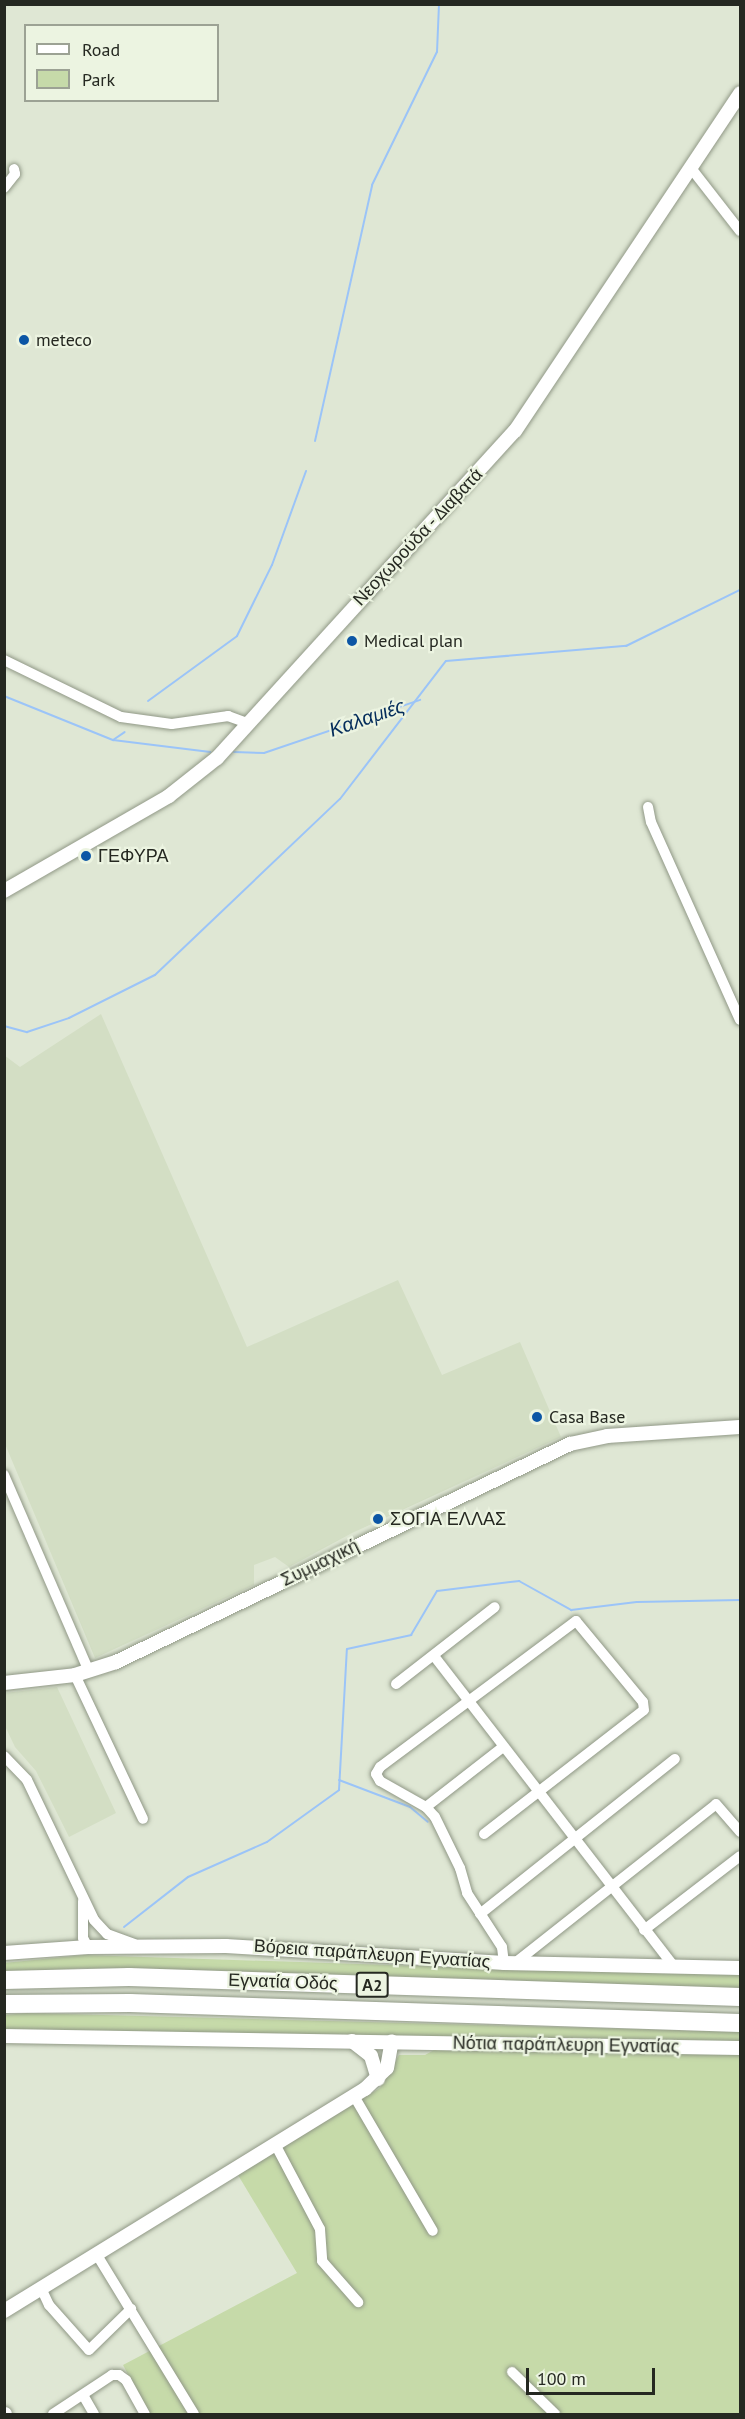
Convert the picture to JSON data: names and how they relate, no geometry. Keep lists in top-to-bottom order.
{
  "streets": {
    "highway": ["Εγνατία Οδός", "Α2"],
    "street": [
      "Νεοχωρούδα - Διαβατά",
      "Συμμαχική",
      "Βόρεια παράπλευρη Εγνατίας",
      "Νότια παράπλευρη Εγνατίας"
    ]
  },
  "water": ["Καλαμιές"],
  "places": [
    "meteco",
    "Medical plan",
    "ΓΕΦΥΡΑ",
    "Casa Base",
    "ΣΟΓΙΑ ΕΛΛΑΣ"
  ],
  "legend": ["Road", "Park"],
  "scale_bar": "100 m"
}
